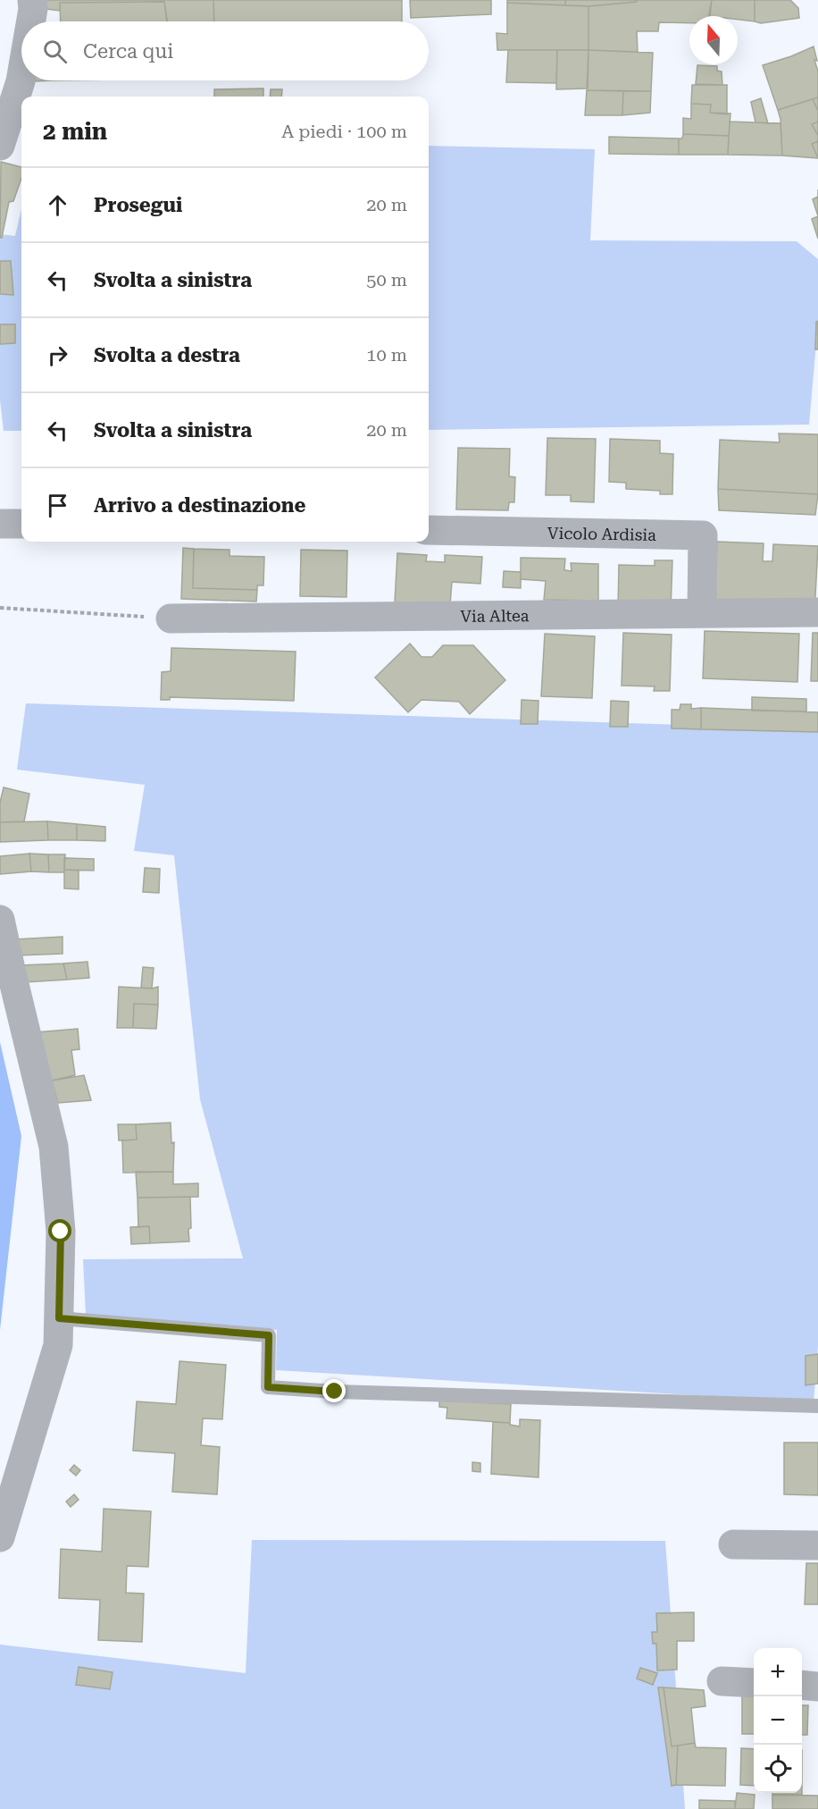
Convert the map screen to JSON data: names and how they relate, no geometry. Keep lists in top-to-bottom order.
{
  "streets": {
    "street": ["Vicolo Ardisia", "Via Altea"]
  },
  "crossings": [
    ["Vicolo Ardisia", "Via Altea"]
  ],
  "north": "top",
  "page": {
    "search": "Cerca qui",
    "heading": ["2 min", "A piedi · 100 m"],
    "list": [
      ["Prosegui", "20 m"],
      ["Svolta a sinistra", "50 m"],
      ["Svolta a destra", "10 m"],
      ["Svolta a sinistra", "20 m"],
      "Arrivo a destinazione"
    ],
    "map_buttons": ["+", "−"]
  }
}
